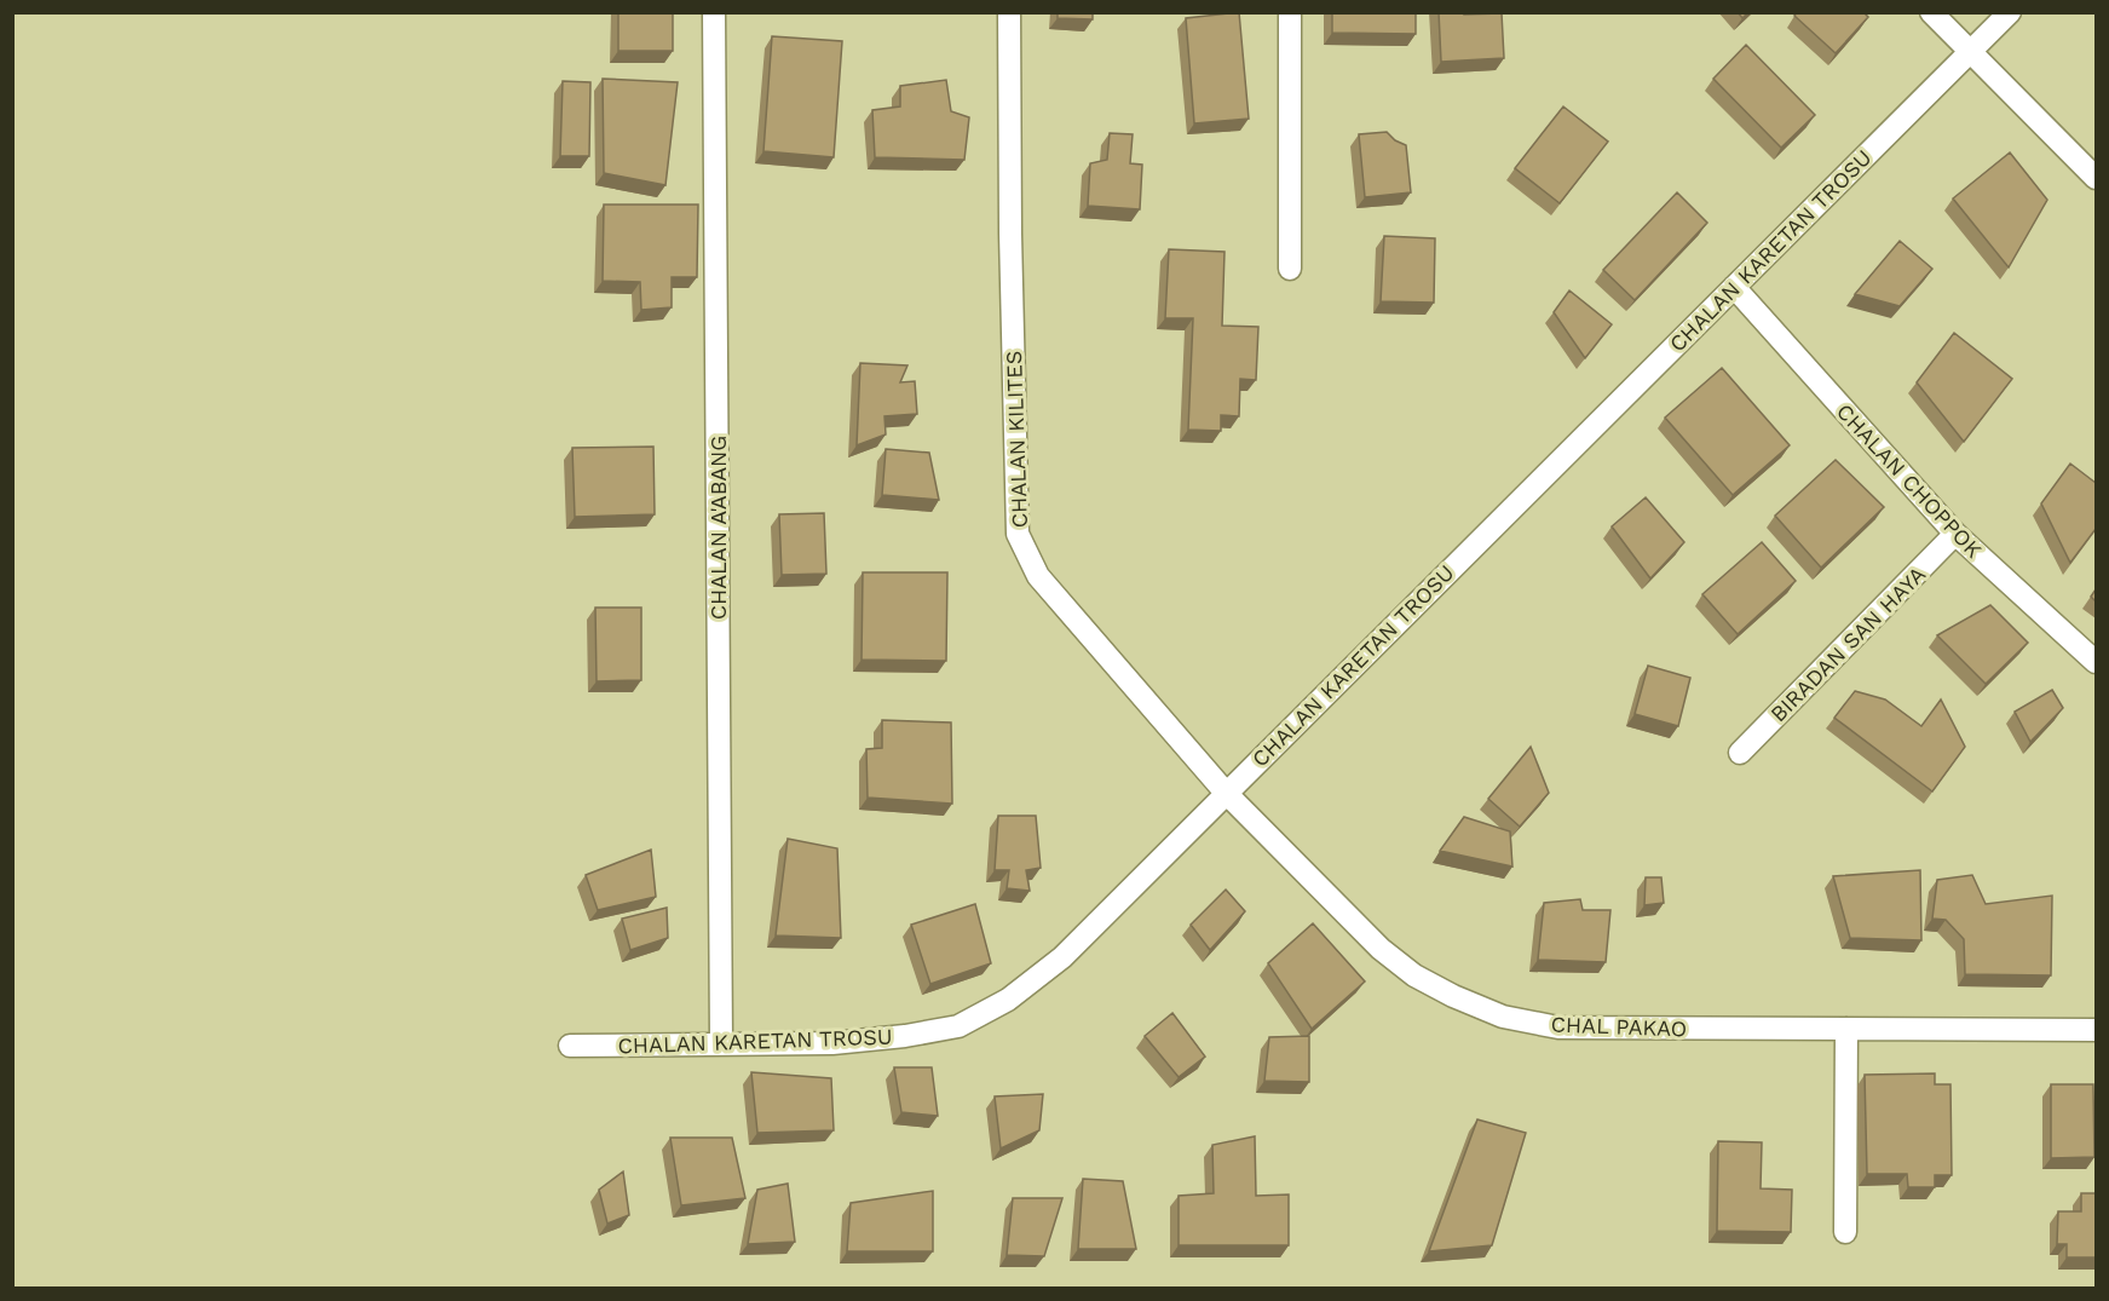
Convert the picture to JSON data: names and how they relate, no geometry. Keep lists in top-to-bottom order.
{
  "streets": {
    "street": [
      "CHALAN KARETAN TROSU",
      "CHALAN KILITES",
      "CHALAN CHOPPOK",
      "CHALAN A'ABANG",
      "BIRADAN SAN HAYA",
      "CHAL PAKAO"
    ]
  },
  "crossings": [
    ["CHALAN KARETAN TROSU", "CHALAN KILITES"],
    ["CHALAN KARETAN TROSU", "CHALAN CHOPPOK"],
    ["CHALAN KARETAN TROSU", "CHALAN A'ABANG"],
    ["CHALAN KARETAN TROSU", "CHAL PAKAO"],
    ["CHALAN KILITES", "CHAL PAKAO"],
    ["CHALAN CHOPPOK", "BIRADAN SAN HAYA"]
  ]
}
